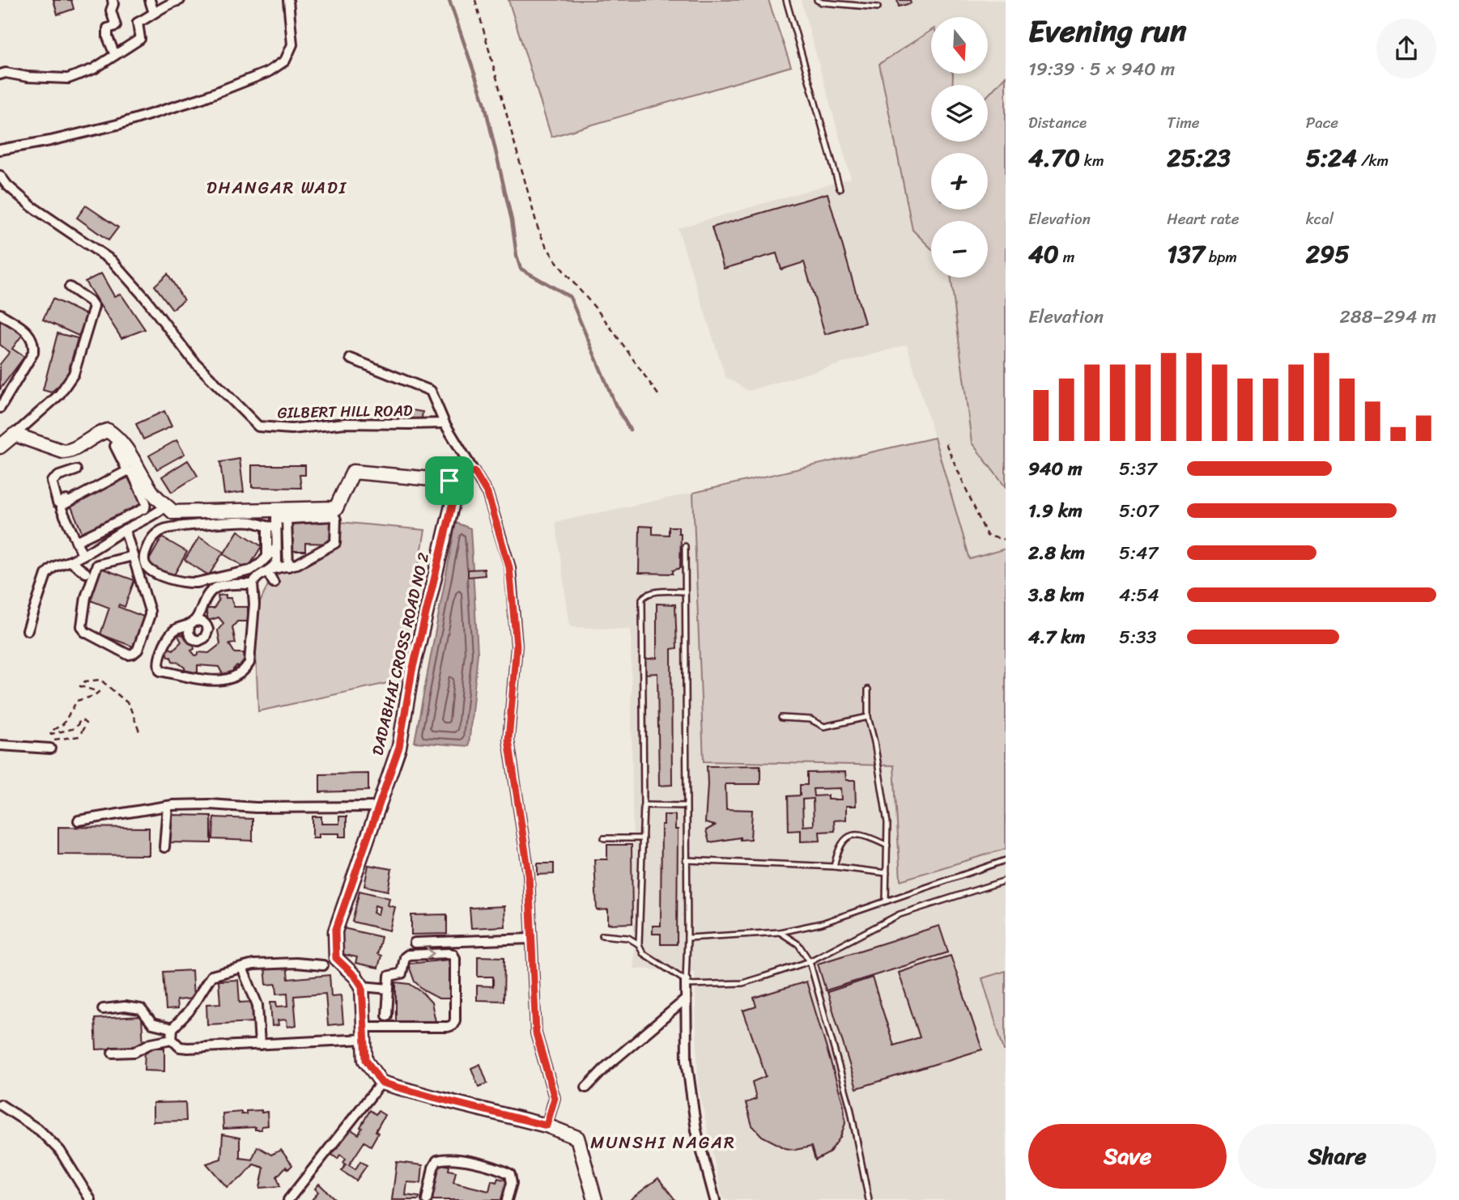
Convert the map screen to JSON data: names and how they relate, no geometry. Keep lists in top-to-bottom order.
{
  "streets": {
    "street": ["GILBERT HILL ROAD", "DADABHAI CROSS ROAD NO 2"]
  },
  "districts": ["DHANGAR WADI", "MUNSHI NAGAR"],
  "north": "bottom",
  "page": {
    "heading": ["Evening run", "19:39 · 5 × 940 m"],
    "map_buttons": ["+", "−"],
    "stats": [
      ["Distance", "4.70 km"],
      ["Time", "25:23"],
      ["Pace", "5:24 /km"],
      ["Elevation", "40 m"],
      ["Heart rate", "137 bpm"],
      ["kcal", "295"]
    ],
    "chart": ["Elevation", "288–294 m"],
    "list": [
      {
        "name": "940 m",
        "note": "5:37"
      },
      {
        "name": "1.9 km",
        "note": "5:07"
      },
      {
        "name": "2.8 km",
        "note": "5:47"
      },
      {
        "name": "3.8 km",
        "note": "4:54"
      },
      {
        "name": "4.7 km",
        "note": "5:33"
      }
    ],
    "buttons": ["Save", "Share"]
  }
}
